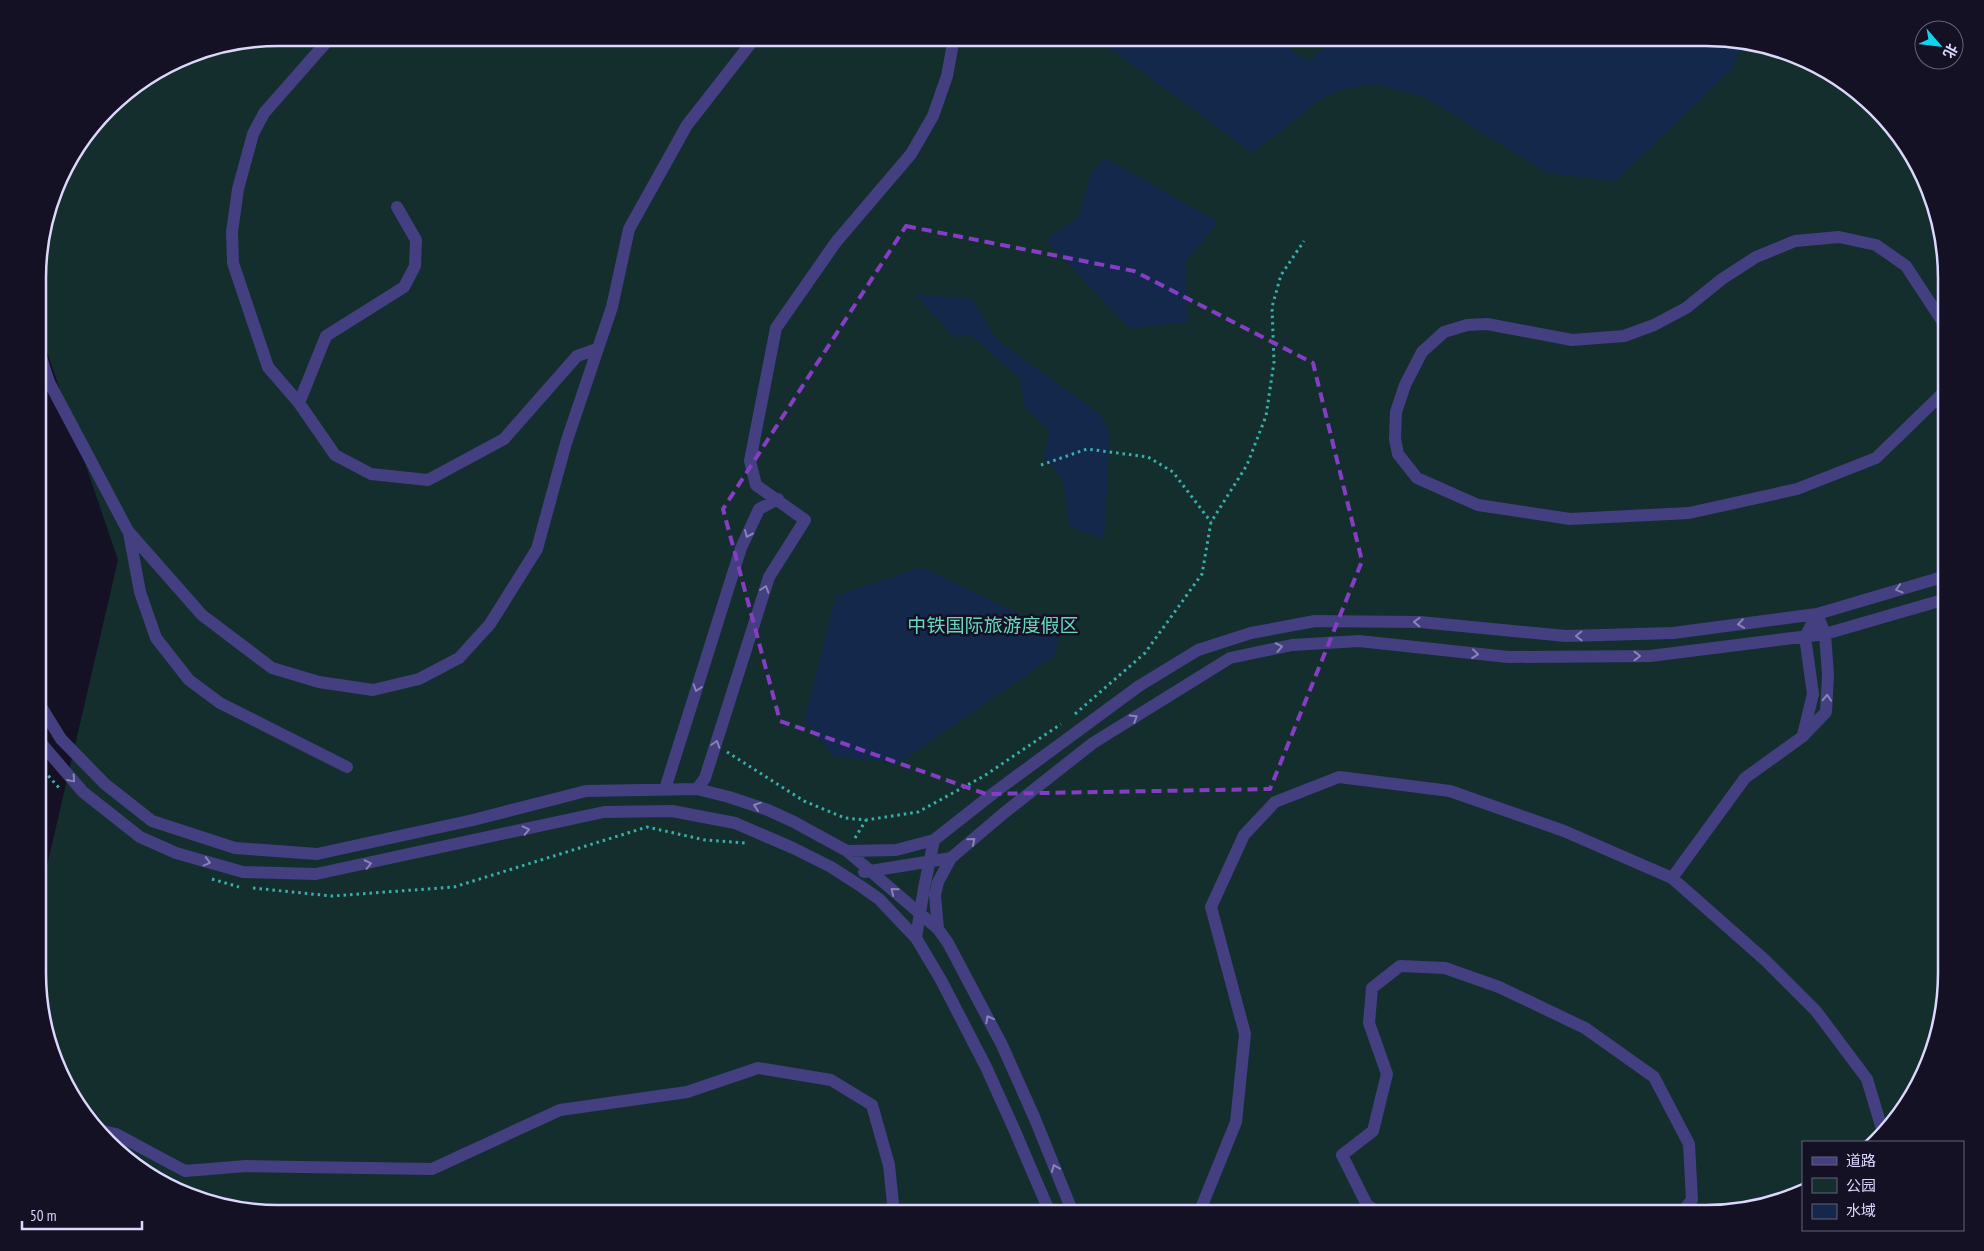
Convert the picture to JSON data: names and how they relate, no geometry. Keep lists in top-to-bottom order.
{
  "parks": ["中铁国际旅游度假区"],
  "legend": ["道路", "公园", "水域"],
  "scale_bar": "50 m",
  "north": "bottom right"
}
